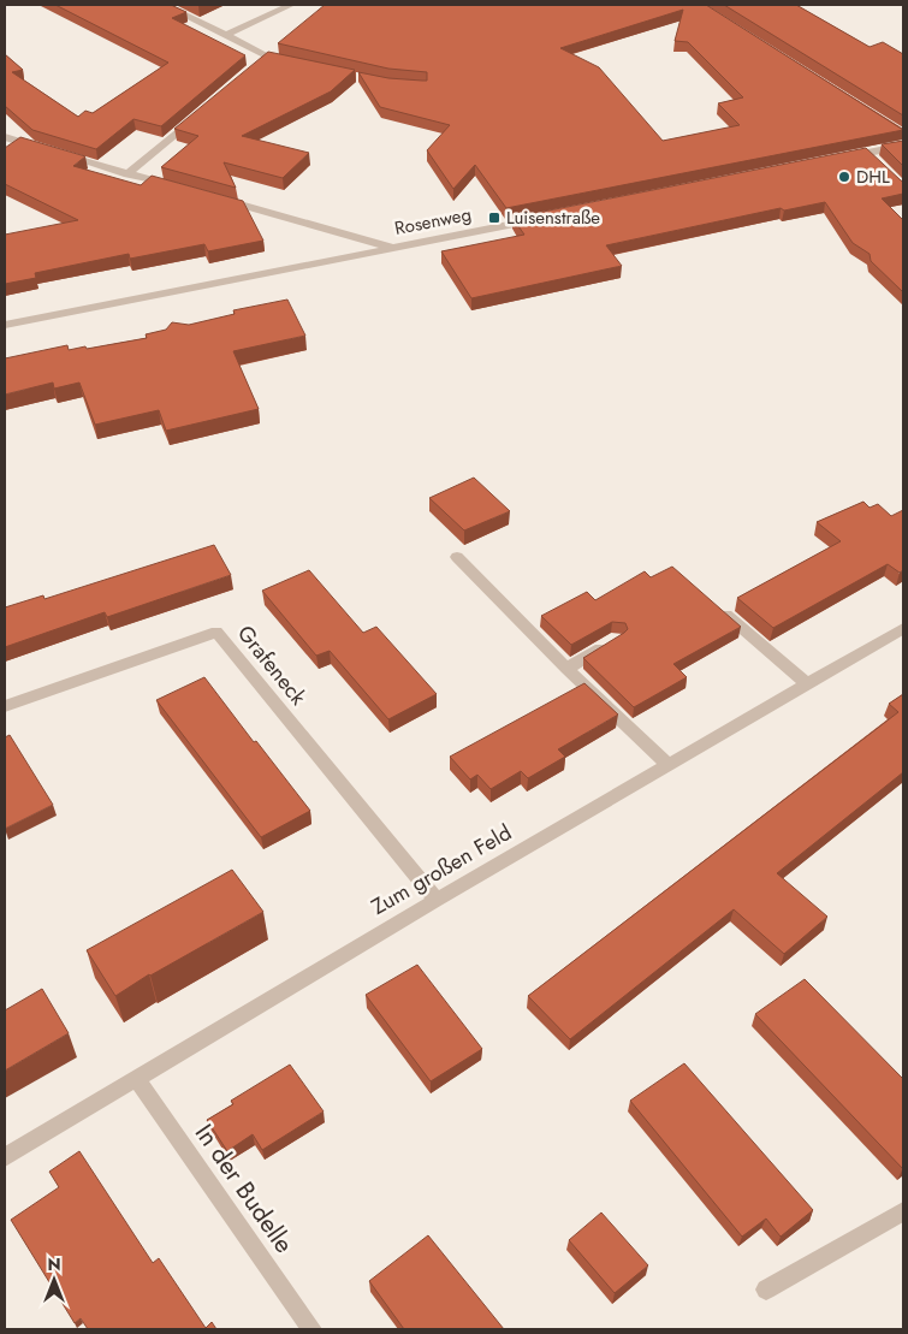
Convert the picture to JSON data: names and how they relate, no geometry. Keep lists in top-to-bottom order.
{
  "streets": {
    "street": [
      "Rosenweg",
      "Grafeneck",
      "Zum großen Feld",
      "In der Budelle"
    ]
  },
  "crossings": [
    ["Grafeneck", "Zum großen Feld"],
    ["Zum großen Feld", "In der Budelle"]
  ],
  "places": {
    "other": ["DHL"],
    "transit": ["Luisenstraße"]
  },
  "north": "top"
}
